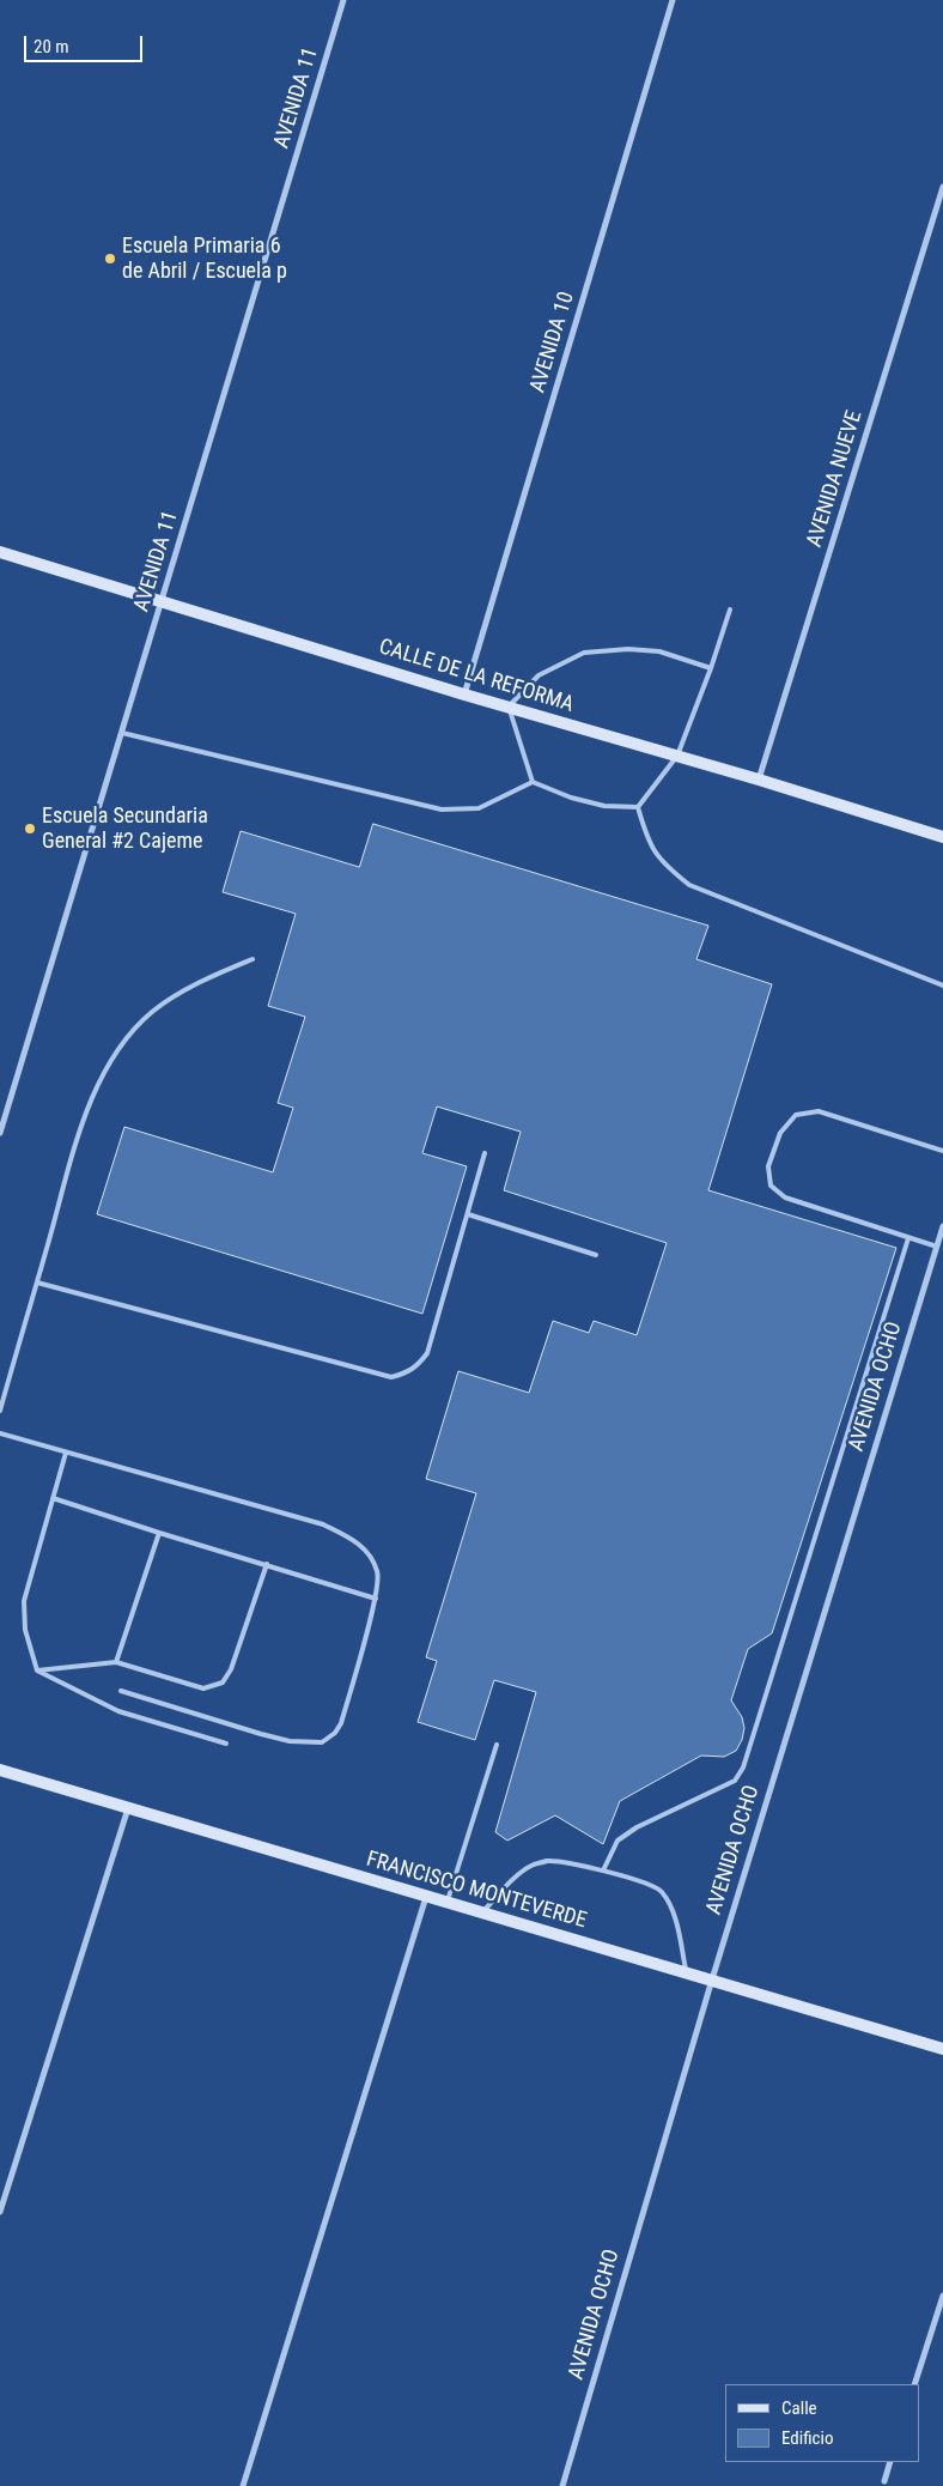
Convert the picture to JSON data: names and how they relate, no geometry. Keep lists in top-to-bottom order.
{
  "streets": {
    "main road": ["CALLE DE LA REFORMA", "FRANCISCO MONTEVERDE"],
    "street": [
      "AVENIDA 11",
      "AVENIDA 10",
      "AVENIDA NUEVE",
      "AVENIDA OCHO"
    ]
  },
  "crossings": [
    ["AVENIDA 11", "CALLE DE LA REFORMA"],
    ["AVENIDA 10", "CALLE DE LA REFORMA"],
    ["AVENIDA NUEVE", "CALLE DE LA REFORMA"],
    ["AVENIDA OCHO", "FRANCISCO MONTEVERDE"]
  ],
  "places": ["Escuela Primaria 6 de Abril / Escuela p", "Escuela Secundaria General #2 Cajeme"],
  "legend": ["Calle", "Edificio"],
  "scale_bar": "20 m"
}
